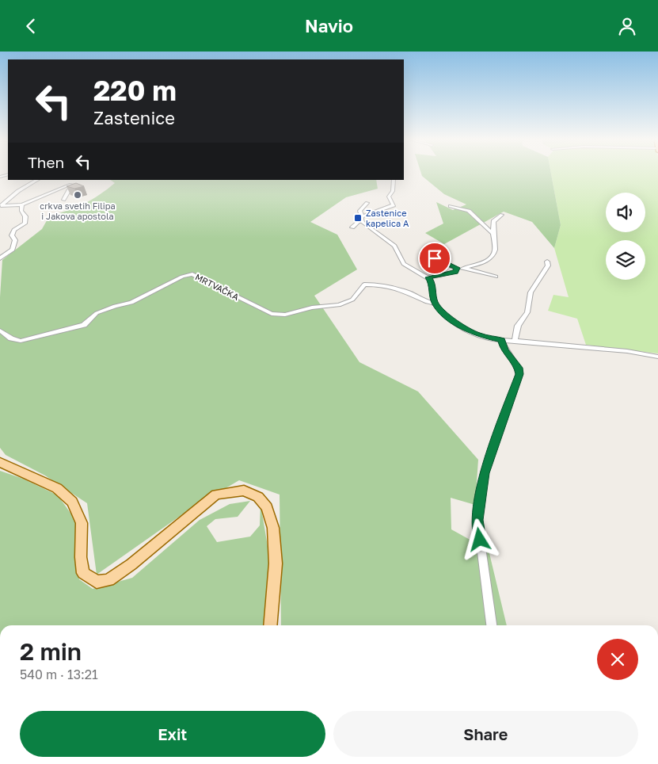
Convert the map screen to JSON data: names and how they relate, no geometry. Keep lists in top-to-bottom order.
{
  "streets": {
    "street": ["MRTVAČKA"]
  },
  "places": {
    "other": ["crkva svetih Filipa i Jakova apostola"],
    "transit": ["Zastenice kapelica A"]
  },
  "page": {
    "header": "Navio",
    "turn": ["220 m", "Zastenice"],
    "then": "Then",
    "heading": ["2 min", "540 m · 13:21"],
    "buttons": ["Exit", "Share"]
  }
}
